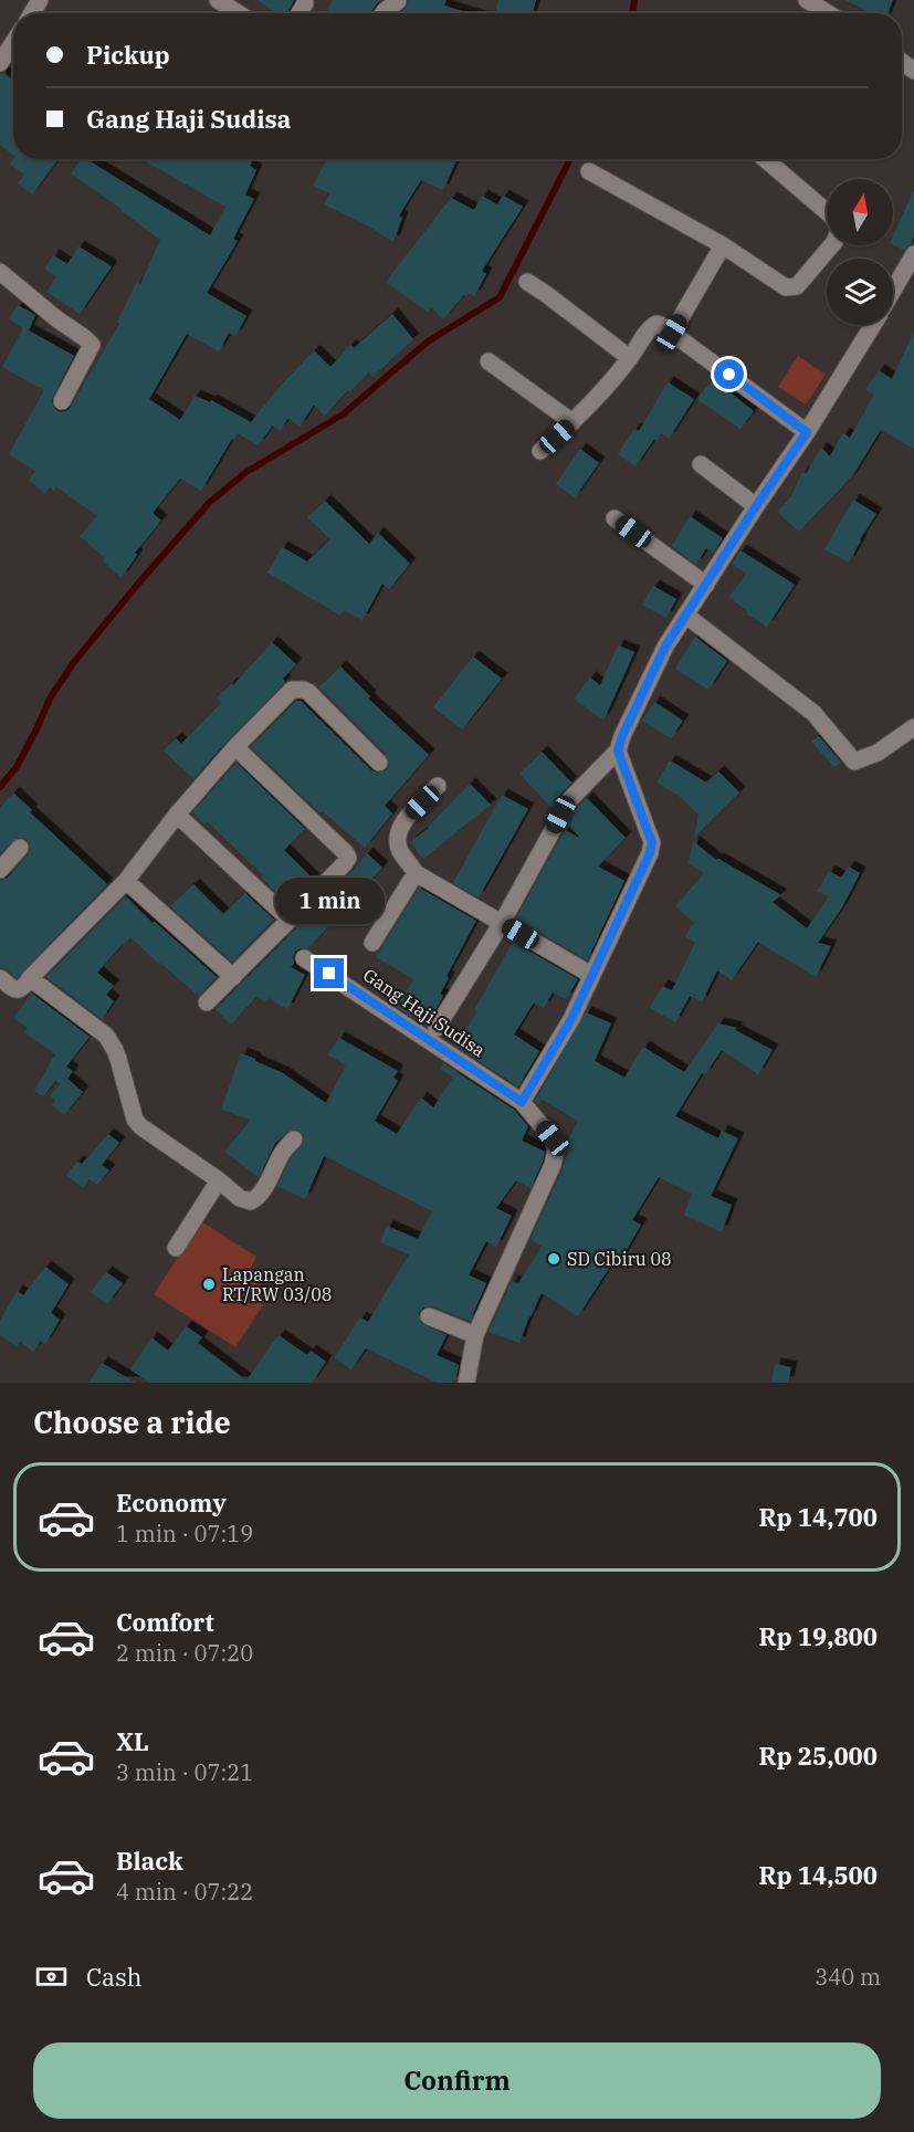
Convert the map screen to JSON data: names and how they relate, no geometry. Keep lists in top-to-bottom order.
{
  "streets": {
    "street": ["Gang Haji Sudisa"]
  },
  "places": ["SD Cibiru 08", "Lapangan RT/RW 03/08"],
  "north": "top",
  "page": {
    "banner": ["Pickup", "Gang Haji Sudisa"],
    "bubble": "1 min",
    "heading": "Choose a ride",
    "list": [
      {
        "name": "Economy",
        "note": "1 min · 07:19",
        "value": "Rp 14,700"
      },
      {
        "name": "Comfort",
        "note": "2 min · 07:20",
        "value": "Rp 19,800"
      },
      {
        "name": "XL",
        "note": "3 min · 07:21",
        "value": "Rp 25,000"
      },
      {
        "name": "Black",
        "note": "4 min · 07:22",
        "value": "Rp 14,500"
      }
    ],
    "pay": ["Cash", "340 m"],
    "buttons": "Confirm"
  }
}
